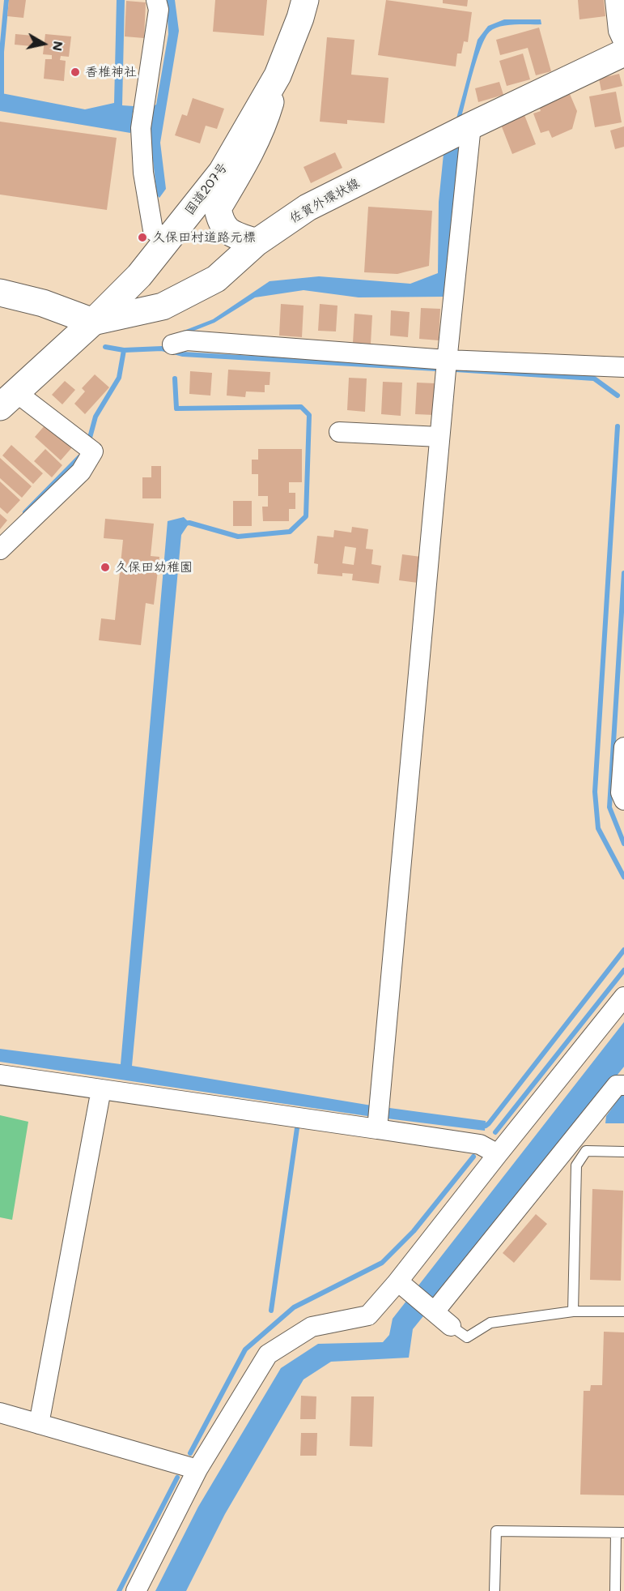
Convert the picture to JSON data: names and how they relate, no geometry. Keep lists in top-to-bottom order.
{
  "streets": {
    "main road": ["国道207号", "佐賀外環状線"]
  },
  "crossings": [
    ["国道207号", "佐賀外環状線"]
  ],
  "places": ["香椎神社", "久保田村道路元標", "久保田幼稚園"],
  "north": "right"
}
